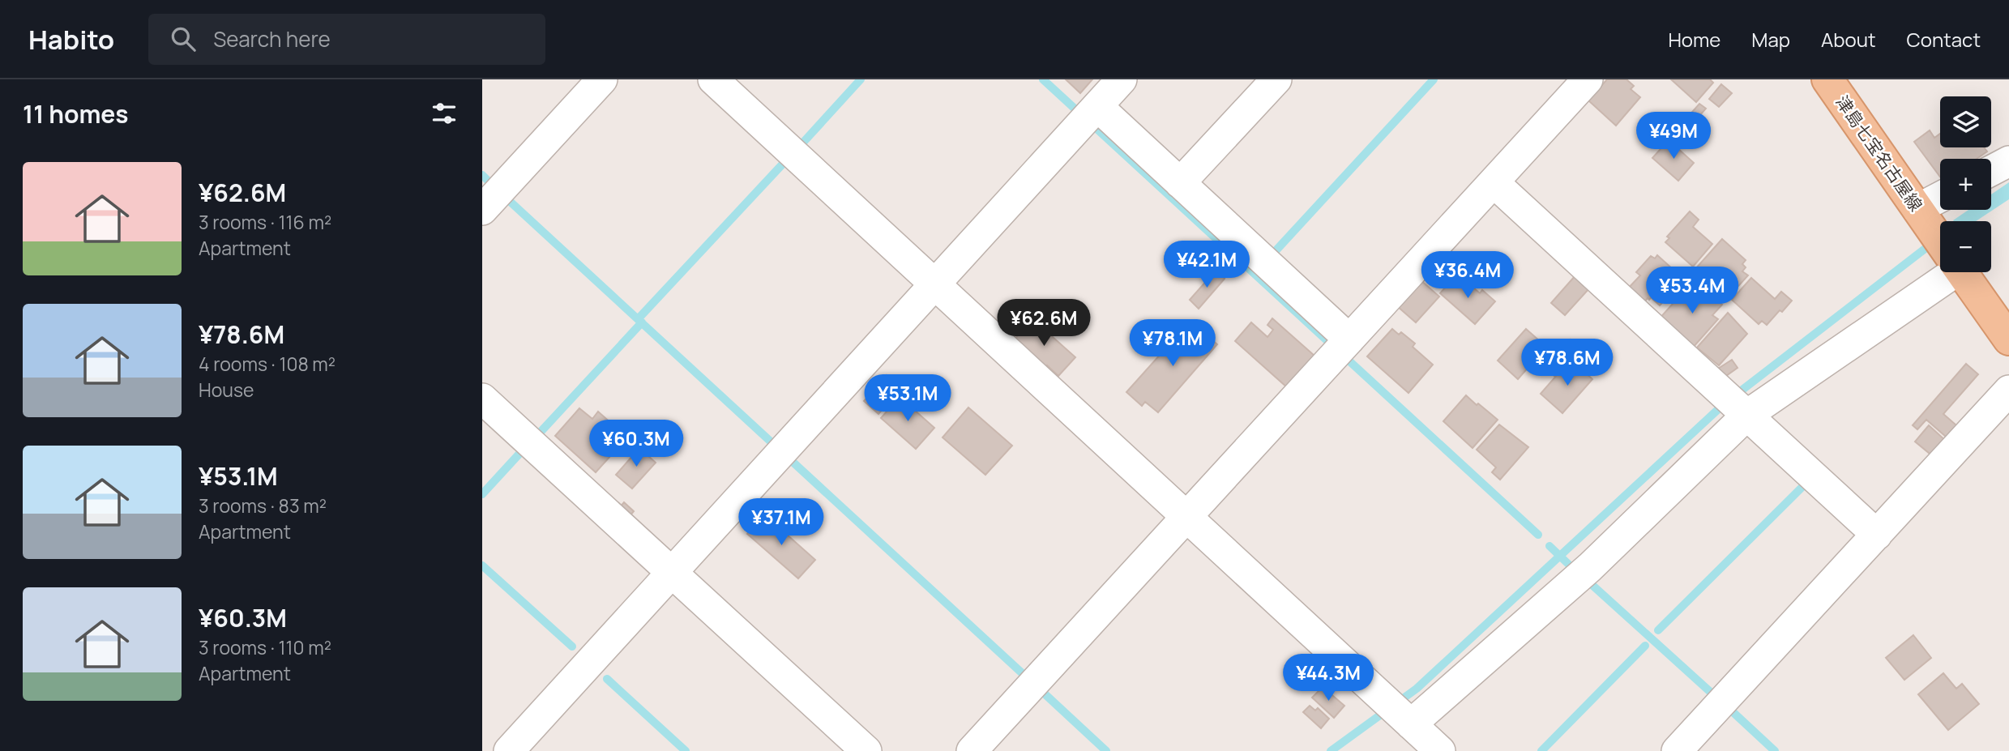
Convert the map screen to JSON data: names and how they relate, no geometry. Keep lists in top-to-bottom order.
{
  "streets": {
    "main road": ["津島七宝名古屋線"]
  },
  "page": {
    "header": "Habito",
    "search": "Search here",
    "nav": [
      "Home",
      "Map",
      "About",
      "Contact"
    ],
    "heading": "11 homes",
    "map_buttons": ["+", "−"],
    "price": [
      "¥49M",
      "¥42.1M",
      "¥36.4M",
      "¥53.4M",
      "¥62.6M",
      "¥78.1M",
      "¥78.6M",
      "¥53.1M",
      "¥60.3M",
      "¥37.1M",
      "¥44.3M"
    ],
    "list": [
      {
        "name": "¥62.6M",
        "note": "3 rooms · 116 m² · Apartment"
      },
      {
        "name": "¥78.6M",
        "note": "4 rooms · 108 m² · House"
      },
      {
        "name": "¥53.1M",
        "note": "3 rooms · 83 m² · Apartment"
      },
      {
        "name": "¥60.3M",
        "note": "3 rooms · 110 m² · Apartment"
      }
    ]
  }
}
